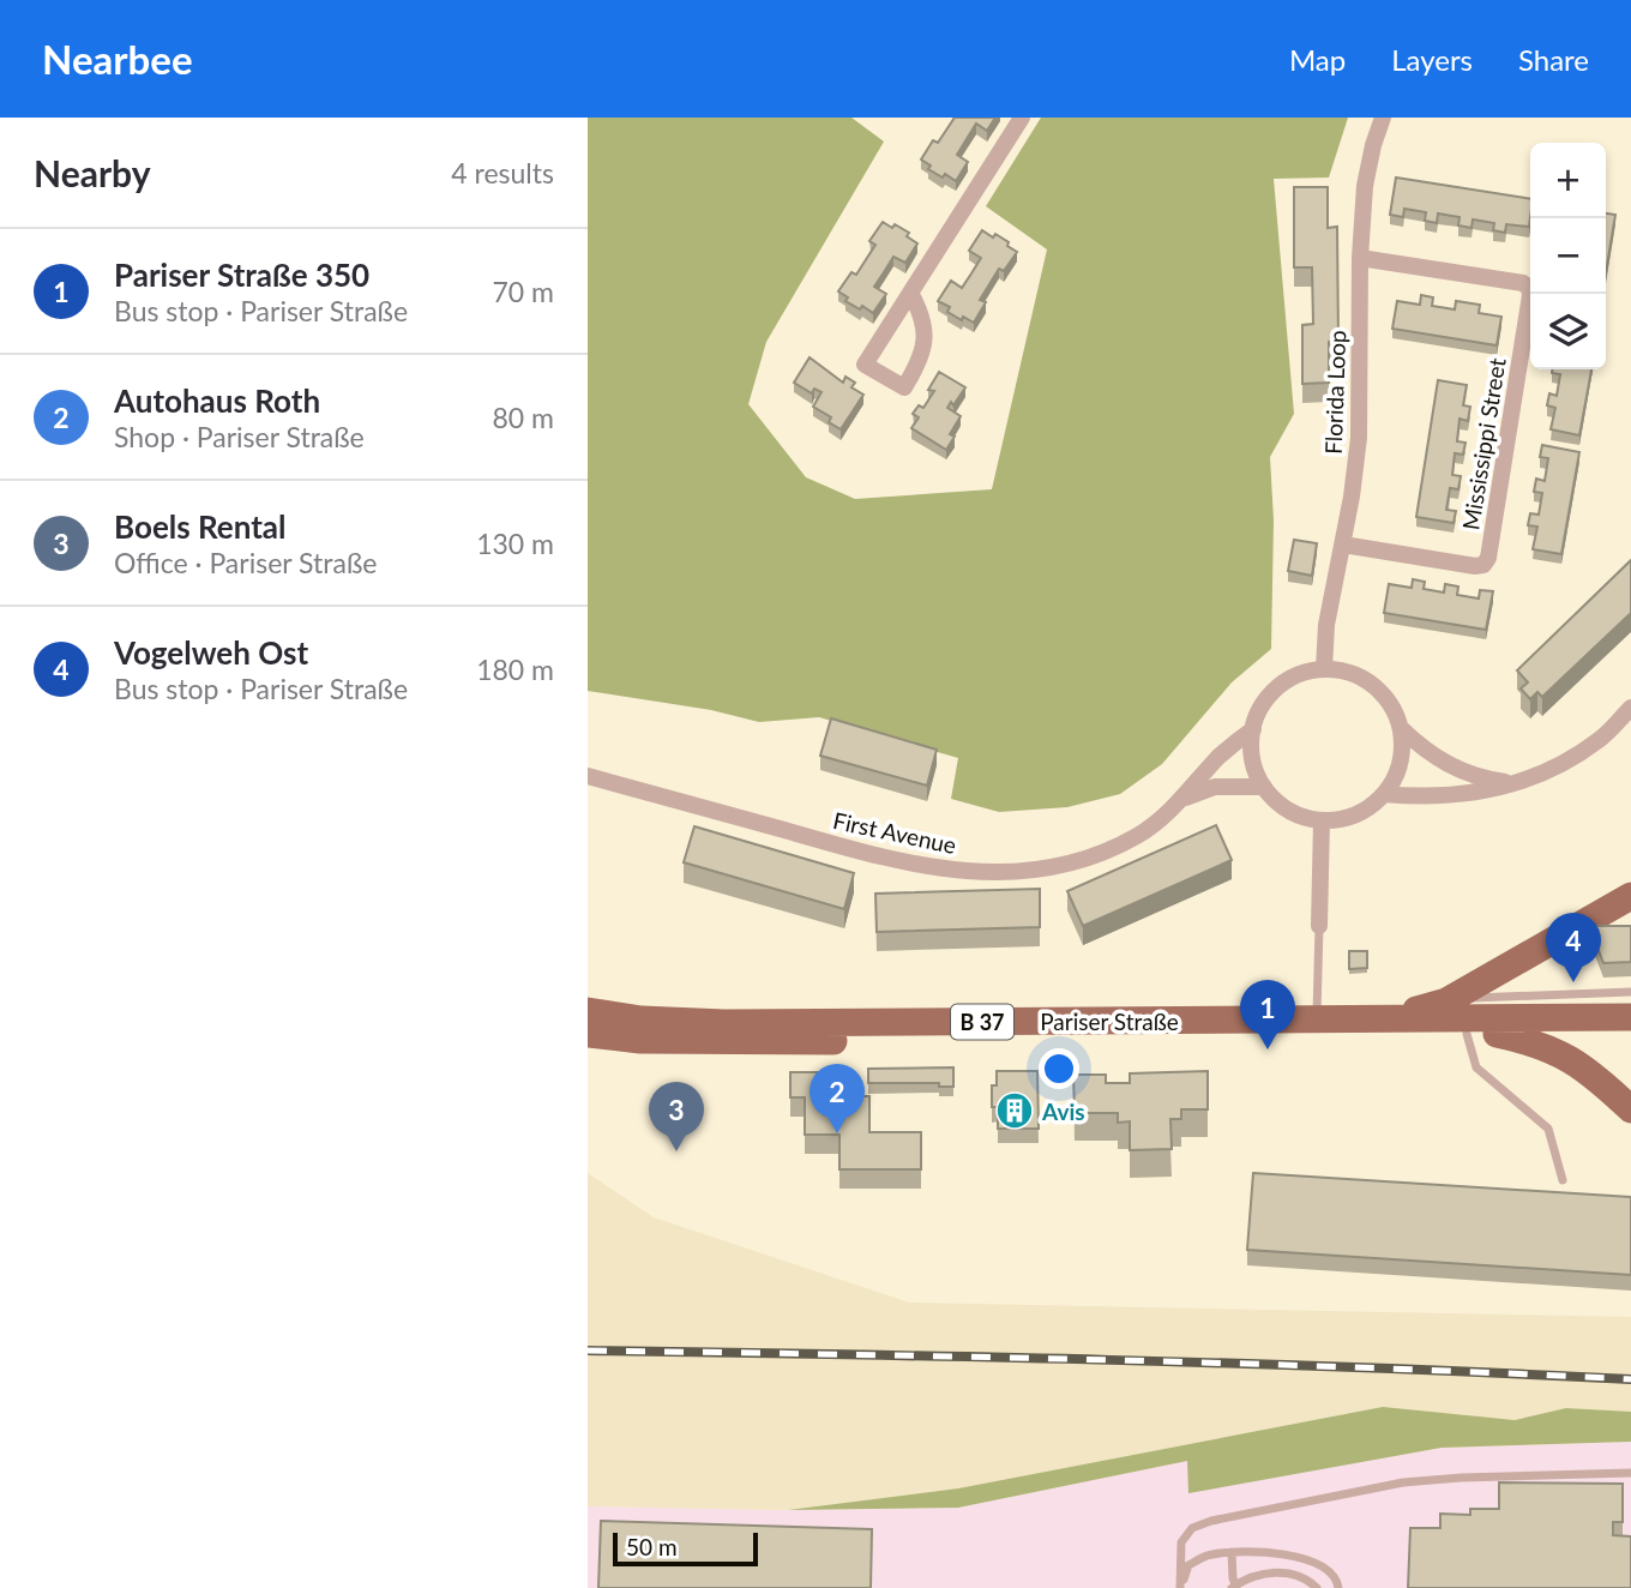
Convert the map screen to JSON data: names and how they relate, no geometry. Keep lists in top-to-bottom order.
{
  "streets": {
    "main road": ["Pariser Straße", "B 37"],
    "street": ["Florida Loop", "Mississippi Street", "First Avenue"]
  },
  "crossings": [
    ["Florida Loop", "Mississippi Street"],
    ["Florida Loop", "First Avenue"]
  ],
  "places": {
    "building": ["Avis"]
  },
  "scale_bar": "50 m",
  "page": {
    "header": "Nearbee",
    "nav": ["Map", "Layers", "Share"],
    "heading": ["Nearby", "4 results"],
    "map_buttons": ["+", "−"],
    "list": [
      {
        "mark": "1",
        "name": "Pariser Straße 350",
        "note": "Bus stop · Pariser Straße",
        "value": "70 m"
      },
      {
        "mark": "2",
        "name": "Autohaus Roth",
        "note": "Shop · Pariser Straße",
        "value": "80 m"
      },
      {
        "mark": "3",
        "name": "Boels Rental",
        "note": "Office · Pariser Straße",
        "value": "130 m"
      },
      {
        "mark": "4",
        "name": "Vogelweh Ost",
        "note": "Bus stop · Pariser Straße",
        "value": "180 m"
      }
    ],
    "pins": [
      "4",
      "1",
      "2",
      "3"
    ],
    "scale": "50 m"
  }
}
